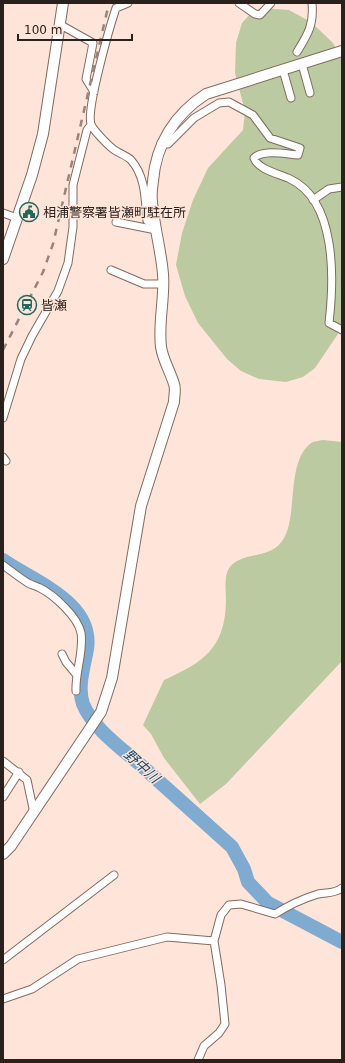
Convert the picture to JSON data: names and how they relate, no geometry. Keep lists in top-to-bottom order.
{
  "water": ["野中川"],
  "places": {
    "public building": ["相浦警察署皆瀬町駐在所"],
    "station": ["皆瀬"]
  },
  "scale_bar": "100 m"
}
